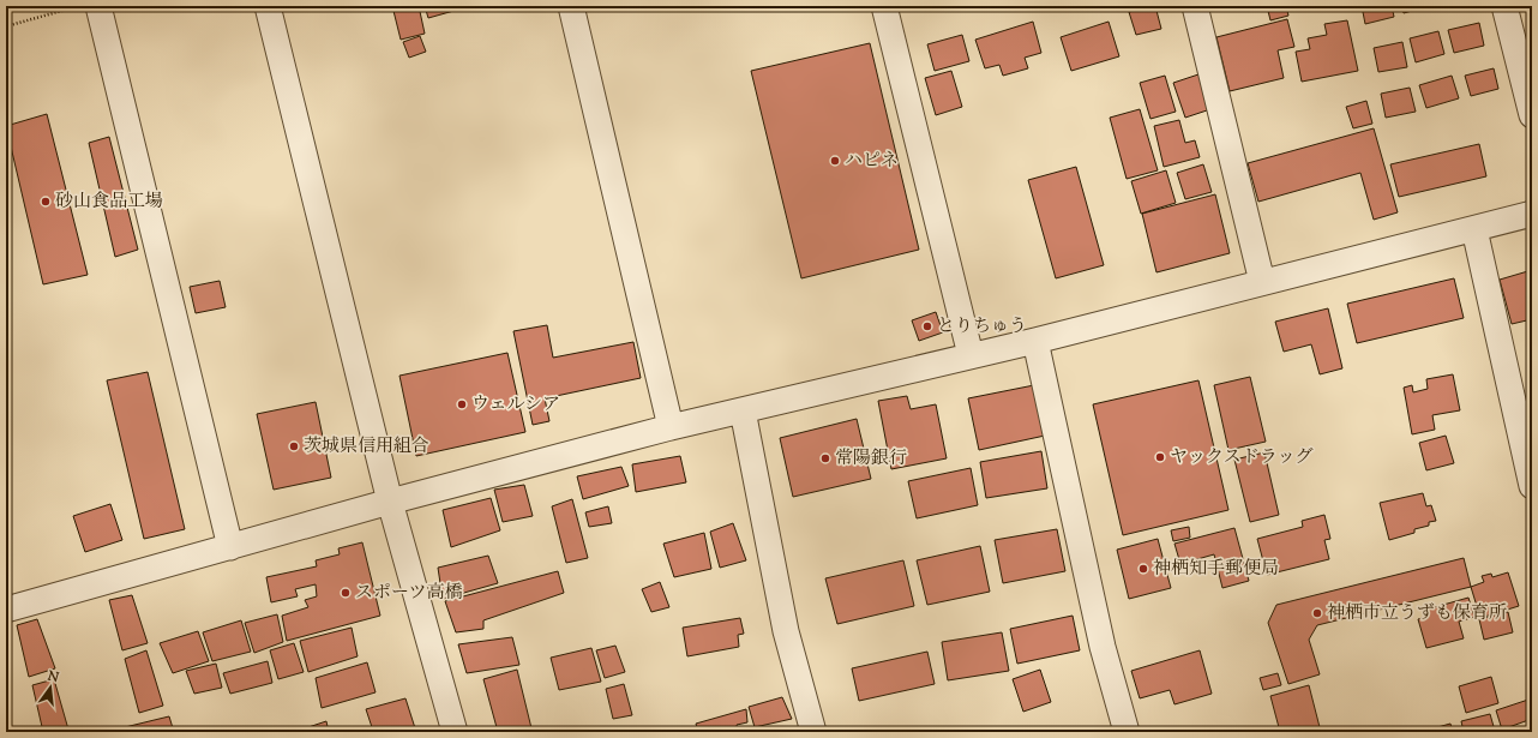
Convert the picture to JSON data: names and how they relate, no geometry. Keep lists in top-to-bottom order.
{
  "places": [
    "ハピネ",
    "砂山食品工場",
    "とりちゅう",
    "ウェルシア",
    "茨城県信用組合",
    "ヤックスドラッグ",
    "常陽銀行",
    "神栖知手郵便局",
    "スポーツ高橋",
    "神栖市立うずも保育所"
  ],
  "north": "top"
}
